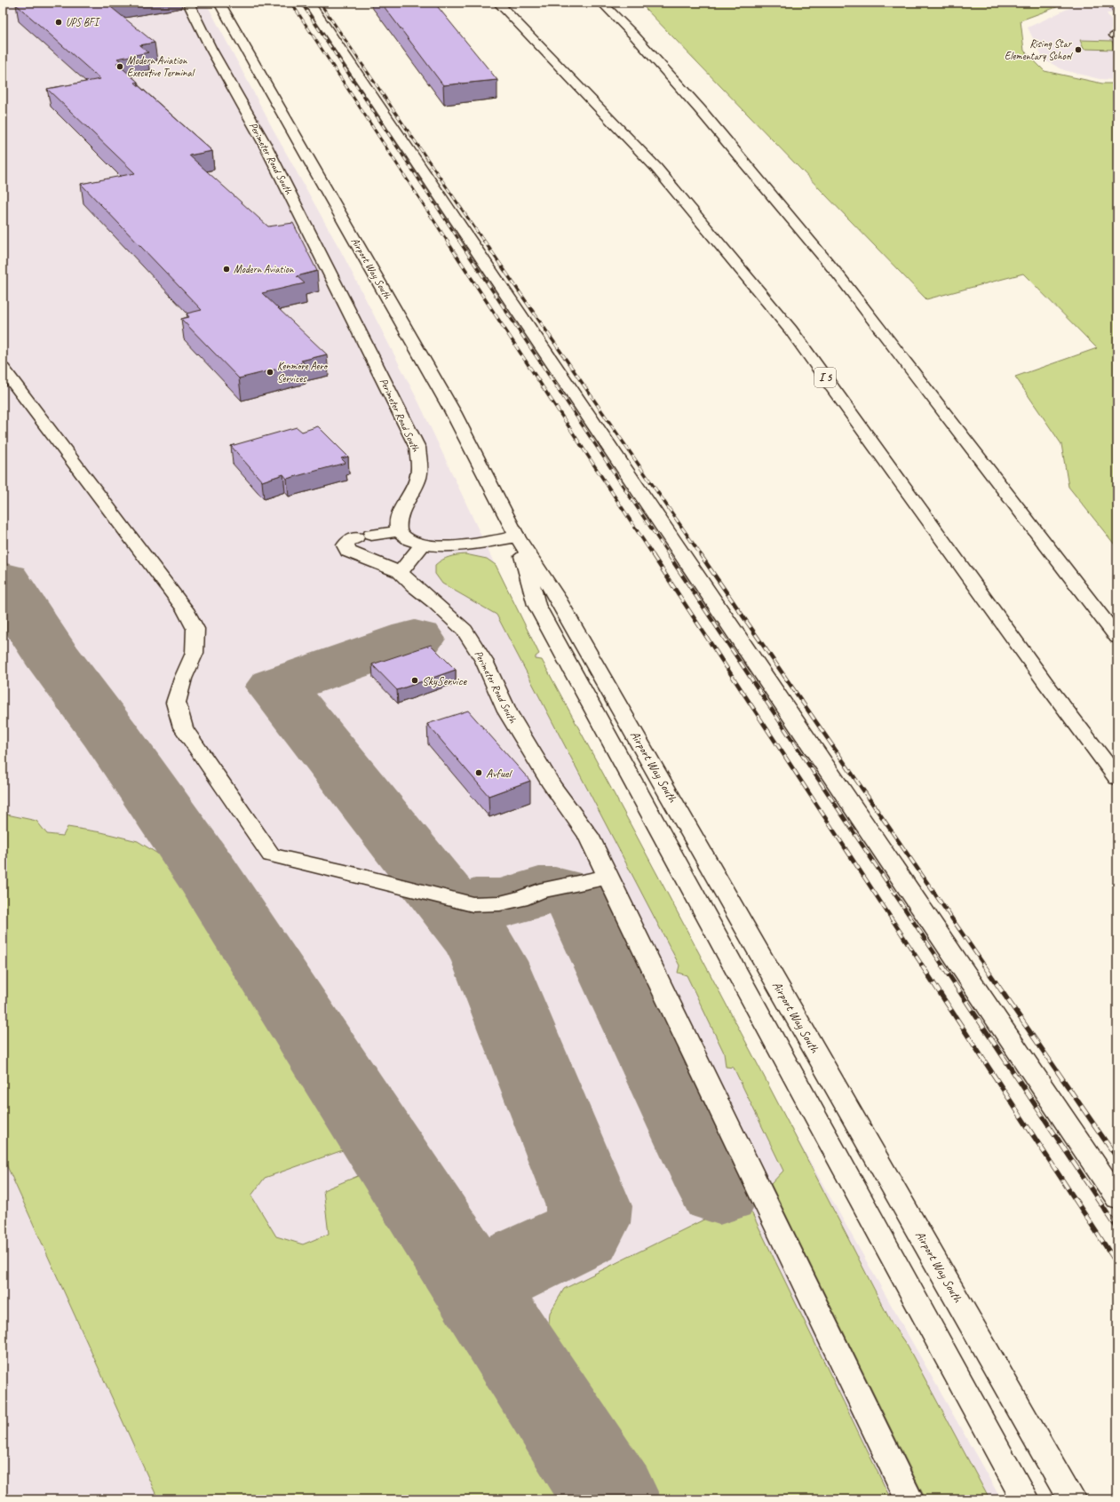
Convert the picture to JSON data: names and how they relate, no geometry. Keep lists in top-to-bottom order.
{
  "streets": {
    "main road": ["Perimeter Road South", "Airport Way South", "I 5"]
  },
  "places": [
    "UPS BFI",
    "Rising Star Elementary School",
    "Modern Aviation Executive Terminal",
    "Modern Aviation",
    "Kenmore Aero Services",
    "SkyService",
    "Avfuel"
  ]
}
